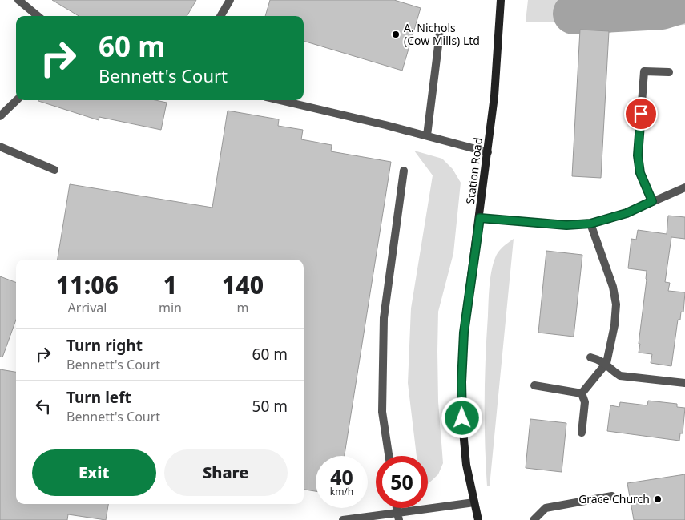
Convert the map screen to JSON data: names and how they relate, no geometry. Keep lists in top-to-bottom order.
{
  "streets": {
    "main road": ["Station Road"]
  },
  "places": ["A. Nichols (Cow Mills) Ltd", "Grace Church"],
  "page": {
    "turn": ["60 m", "Bennett's Court"],
    "eta": [
      "11:06",
      "Arrival",
      "1",
      "min",
      "140",
      "m"
    ],
    "list": [
      {
        "name": "Turn right",
        "note": "Bennett's Court",
        "value": "60 m"
      },
      {
        "name": "Turn left",
        "note": "Bennett's Court",
        "value": "50 m"
      }
    ],
    "buttons": ["Exit", "Share"],
    "speed": "40 km/h",
    "limit": "50"
  }
}
